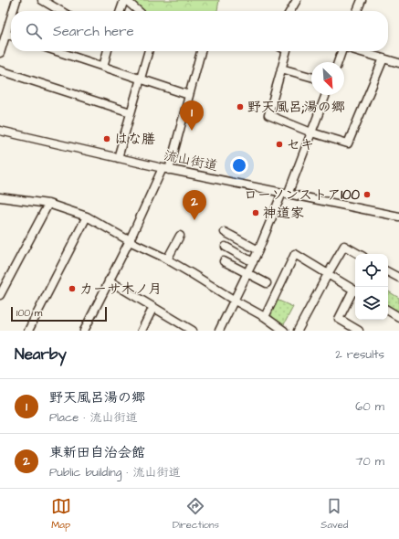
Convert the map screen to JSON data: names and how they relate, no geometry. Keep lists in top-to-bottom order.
{
  "streets": {
    "street": ["流山街道"]
  },
  "places": [
    "野天風呂;湯の郷",
    "はな膳",
    "セキ",
    "ローソンストア100",
    "神道家",
    "カーサ木ノ月"
  ],
  "scale_bar": "100 m",
  "north": "bottom right",
  "page": {
    "search": "Search here",
    "pins": ["1", "2"],
    "scale": "100 m",
    "heading": ["Nearby", "2 results"],
    "list": [
      {
        "mark": "1",
        "name": "野天風呂湯の郷",
        "note": "Place · 流山街道",
        "value": "60 m"
      },
      {
        "mark": "2",
        "name": "東新田自治会館",
        "note": "Public building · 流山街道",
        "value": "70 m"
      }
    ],
    "nav": ["Map", "Directions", "Saved"]
  }
}
